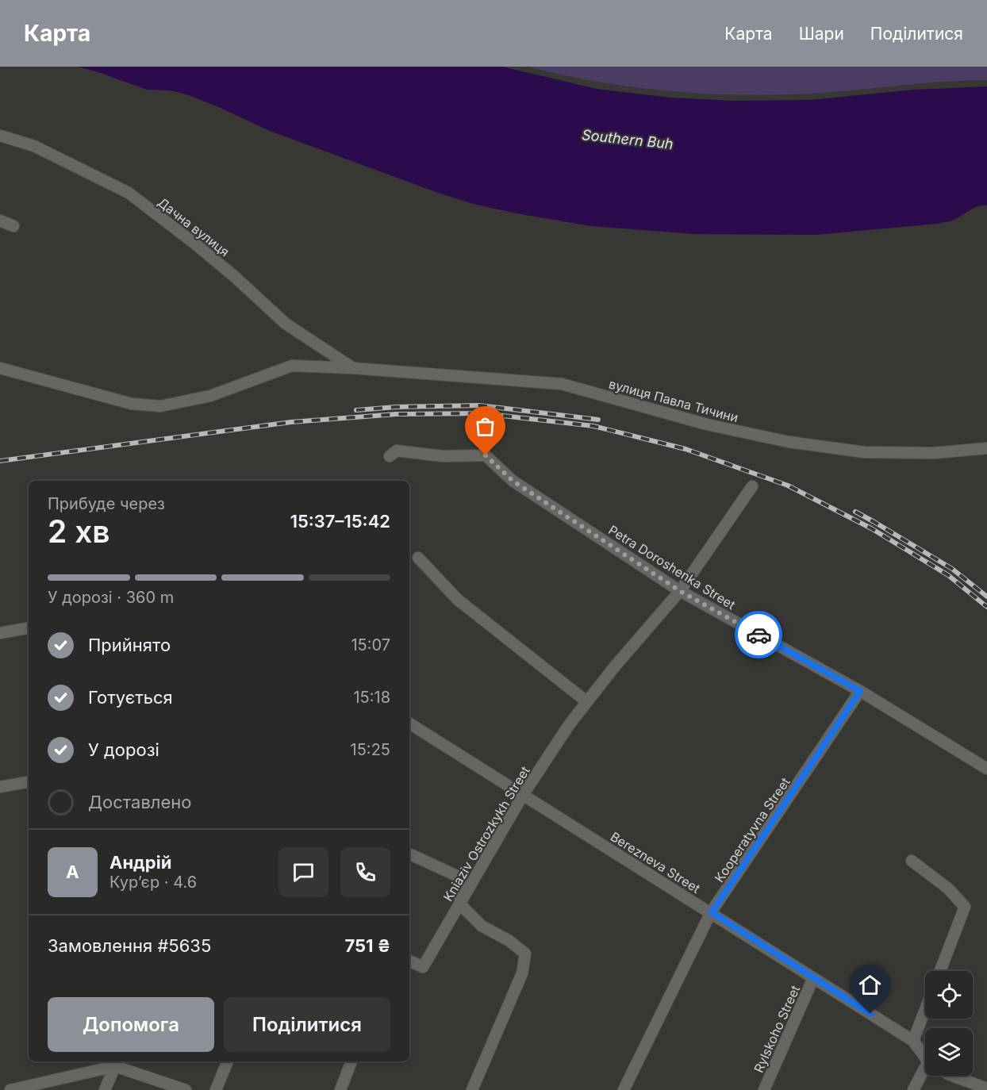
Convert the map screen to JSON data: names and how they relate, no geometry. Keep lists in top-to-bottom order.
{
  "streets": {
    "street": [
      "Дачна вулиця",
      "вулиця Павла Тичини",
      "Petra Doroshenka Street",
      "Kooperatyvna Street",
      "Kniaziv Ostrozkykh Street",
      "Berezneva Street",
      "Rylskoho Street"
    ]
  },
  "crossings": [
    ["Дачна вулиця", "вулиця Павла Тичини"],
    ["Petra Doroshenka Street", "Kooperatyvna Street"],
    ["Petra Doroshenka Street", "Kniaziv Ostrozkykh Street"],
    ["Kooperatyvna Street", "Berezneva Street"],
    ["Kniaziv Ostrozkykh Street", "Berezneva Street"],
    ["Berezneva Street", "Rylskoho Street"]
  ],
  "water": ["Southern Buh"],
  "page": {
    "header": "Карта",
    "nav": ["Карта", "Шари", "Поділитися"],
    "heading": ["2 хв", "Прибуде через", "15:37–15:42"],
    "panel": [
      "Андрій",
      "Кур’єр · 4.6",
      "Замовлення #5635",
      "751 ₴"
    ],
    "bar": "У дорозі · 360 m",
    "list": [
      ["Прийнято", "15:07"],
      ["Готується", "15:18"],
      ["У дорозі", "15:25"],
      "Доставлено"
    ],
    "round": "А",
    "buttons": ["Допомога", "Поділитися"]
  }
}
